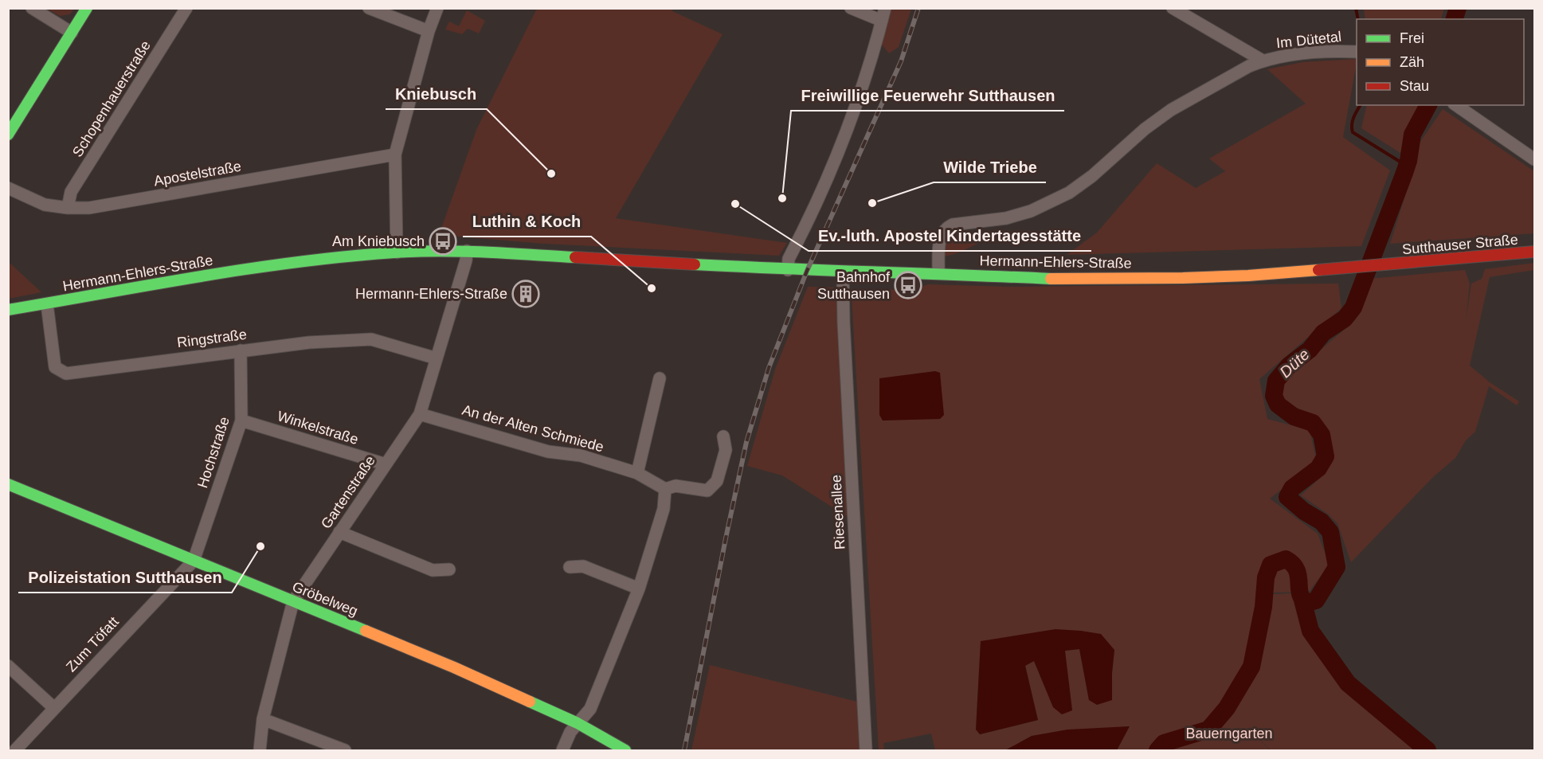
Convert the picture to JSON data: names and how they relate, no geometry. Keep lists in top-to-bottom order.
{
  "streets": {
    "street": [
      "Im Dütetal",
      "Schopenhauerstraße",
      "Apostelstraße",
      "Sutthauser Straße",
      "Hermann-Ehlers-Straße",
      "Ringstraße",
      "Winkelstraße",
      "An der Alten Schmiede",
      "Hochstraße",
      "Gartenstraße",
      "Riesenallee",
      "Gröbelweg",
      "Zum Töfatt"
    ]
  },
  "crossings": [
    ["Im Dütetal", "Hermann-Ehlers-Straße"],
    ["Schopenhauerstraße", "Apostelstraße"],
    ["Sutthauser Straße", "Hermann-Ehlers-Straße"],
    ["Hermann-Ehlers-Straße", "Ringstraße"],
    ["Hermann-Ehlers-Straße", "Gartenstraße"],
    ["Hermann-Ehlers-Straße", "Riesenallee"],
    ["Ringstraße", "Hochstraße"],
    ["Ringstraße", "Gartenstraße"],
    ["Winkelstraße", "Hochstraße"],
    ["Winkelstraße", "Gartenstraße"],
    ["An der Alten Schmiede", "Gartenstraße"],
    ["Hochstraße", "Gröbelweg"],
    ["Hochstraße", "Zum Töfatt"],
    ["Gartenstraße", "Gröbelweg"],
    ["Gröbelweg", "Zum Töfatt"]
  ],
  "water": ["Düte"],
  "parks": ["Bauerngarten"],
  "places": {
    "other": [
      "Kniebusch",
      "Freiwillige Feuerwehr Sutthausen",
      "Wilde Triebe",
      "Ev.-luth. Apostel Kindertagesstätte",
      "Luthin & Koch",
      "Polizeistation Sutthausen"
    ],
    "bus stop": ["Am Kniebusch", "Bahnhof Sutthausen"],
    "building": ["Hermann-Ehlers-Straße"]
  },
  "legend": ["Frei", "Zäh", "Stau"]
}
